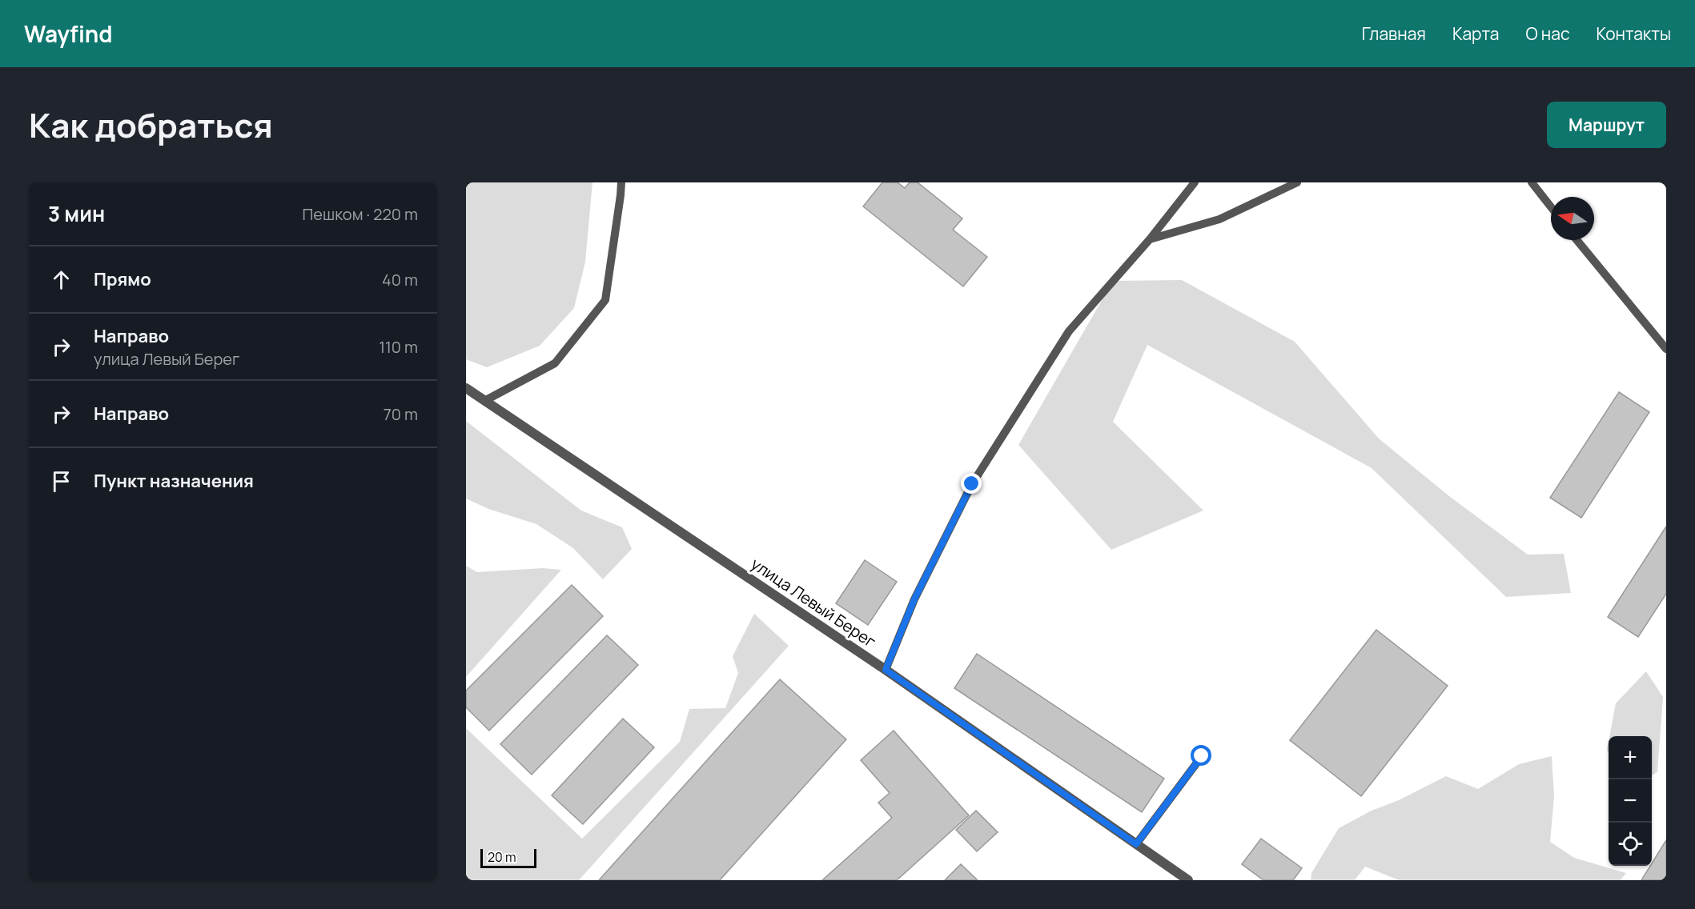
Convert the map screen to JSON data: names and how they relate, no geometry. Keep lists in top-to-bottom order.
{
  "streets": {
    "street": ["улица Левый Берег"]
  },
  "scale_bar": "20 m",
  "north": "left",
  "page": {
    "header": "Wayfind",
    "nav": [
      "Главная",
      "Карта",
      "О нас",
      "Контакты"
    ],
    "title": "Как добраться",
    "buttons": "Маршрут",
    "heading": ["3 мин", "Пешком · 220 m"],
    "list": [
      ["Прямо", "40 m"],
      ["Направо", "улица Левый Берег", "110 m"],
      ["Направо", "70 m"],
      "Пункт назначения"
    ],
    "map_buttons": ["+", "−"],
    "scale": "20 m"
  }
}
